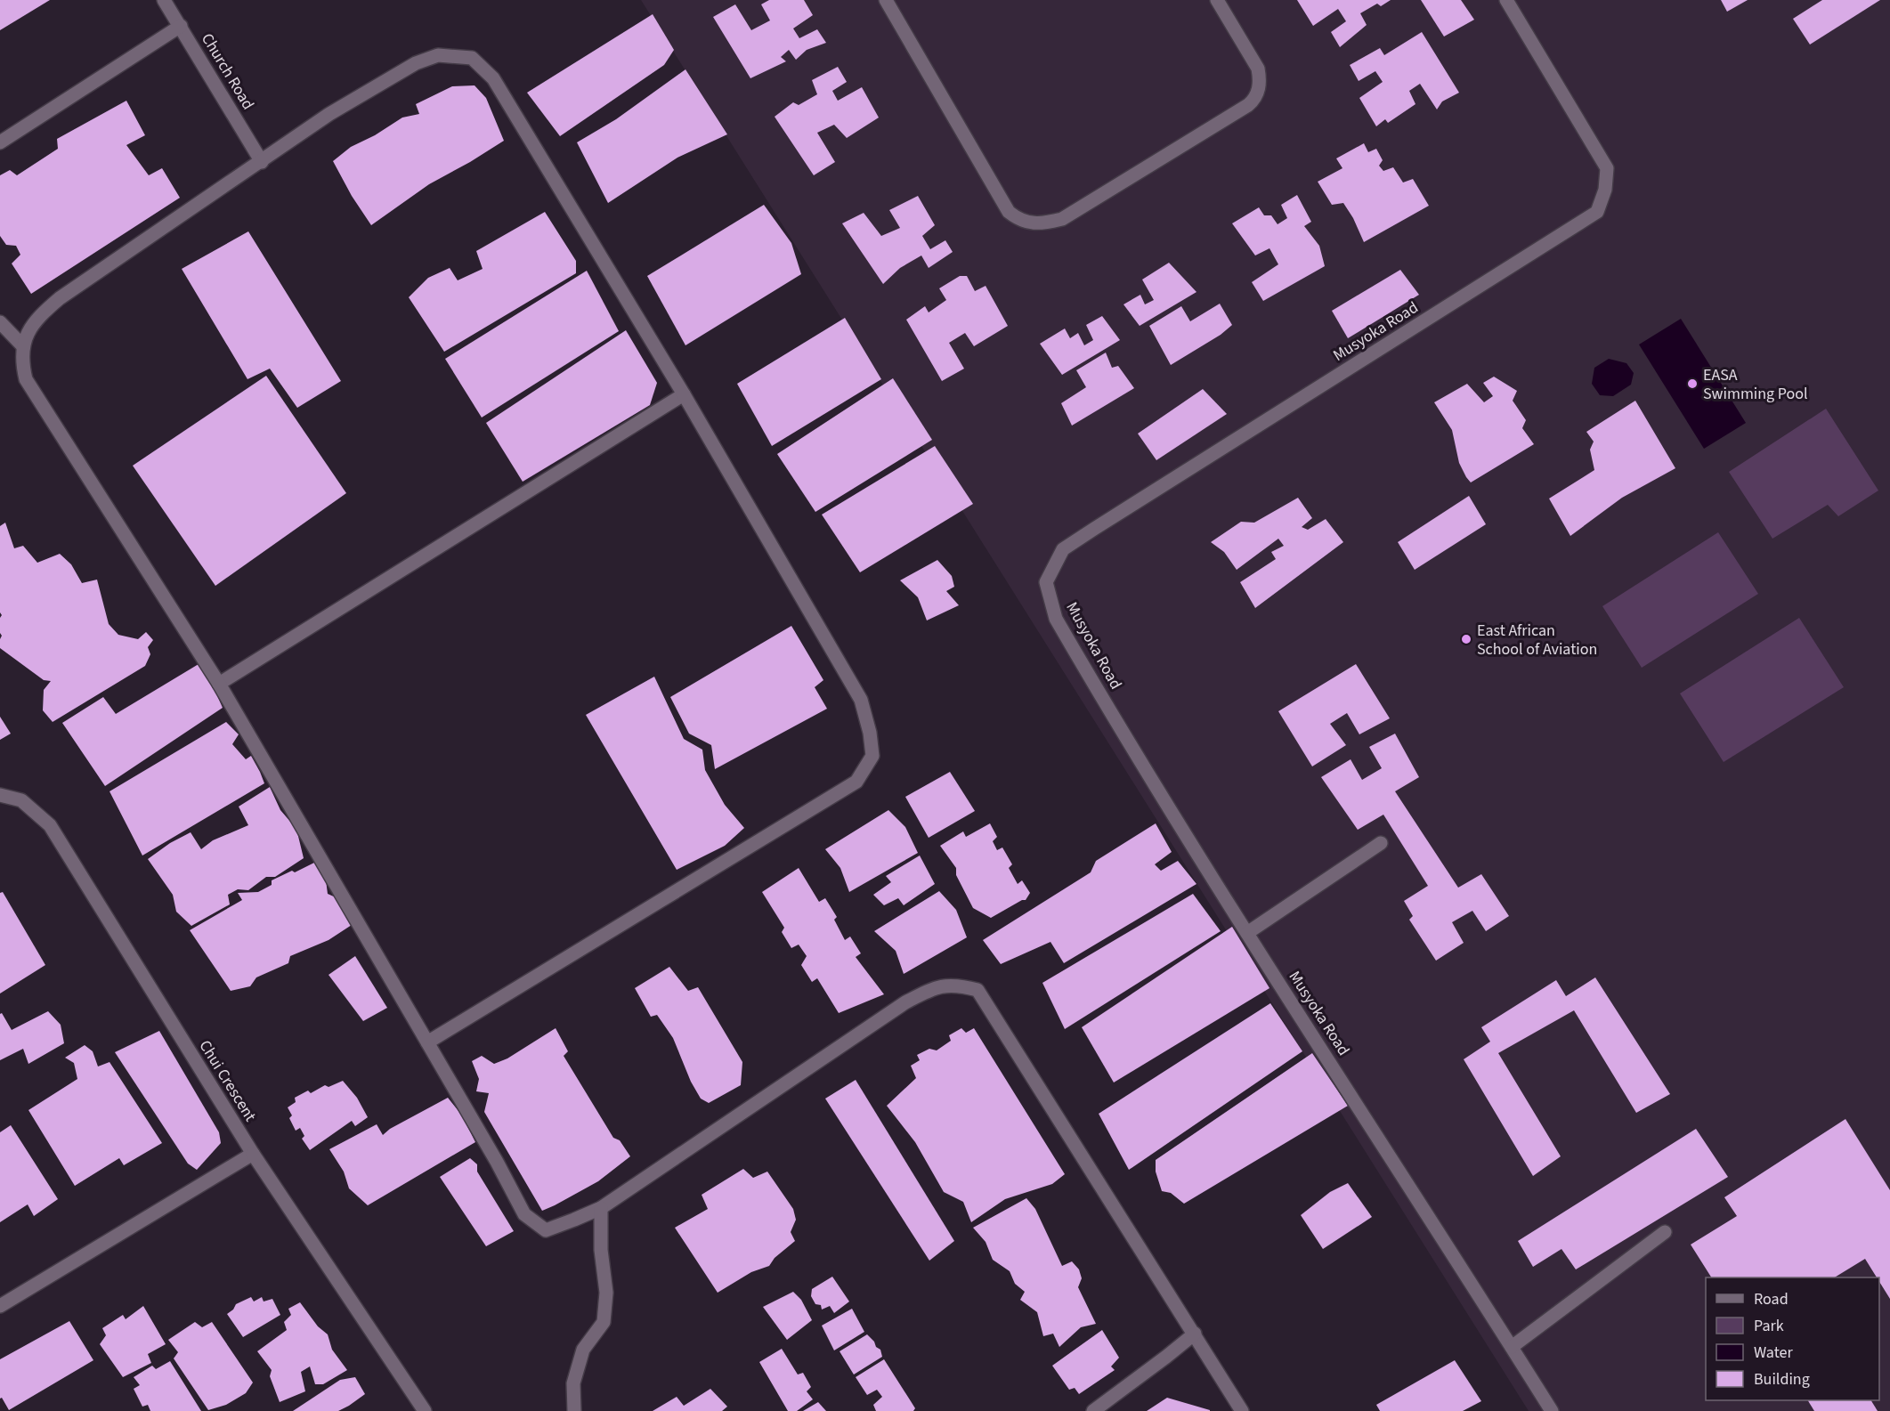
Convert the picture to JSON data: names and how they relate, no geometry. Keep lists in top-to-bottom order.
{
  "streets": {
    "street": ["Church Road", "Musyoka Road", "Chui Crescent"]
  },
  "places": ["EASA Swimming Pool", "East African School of Aviation"],
  "legend": [
    "Road",
    "Park",
    "Water",
    "Building"
  ]
}
